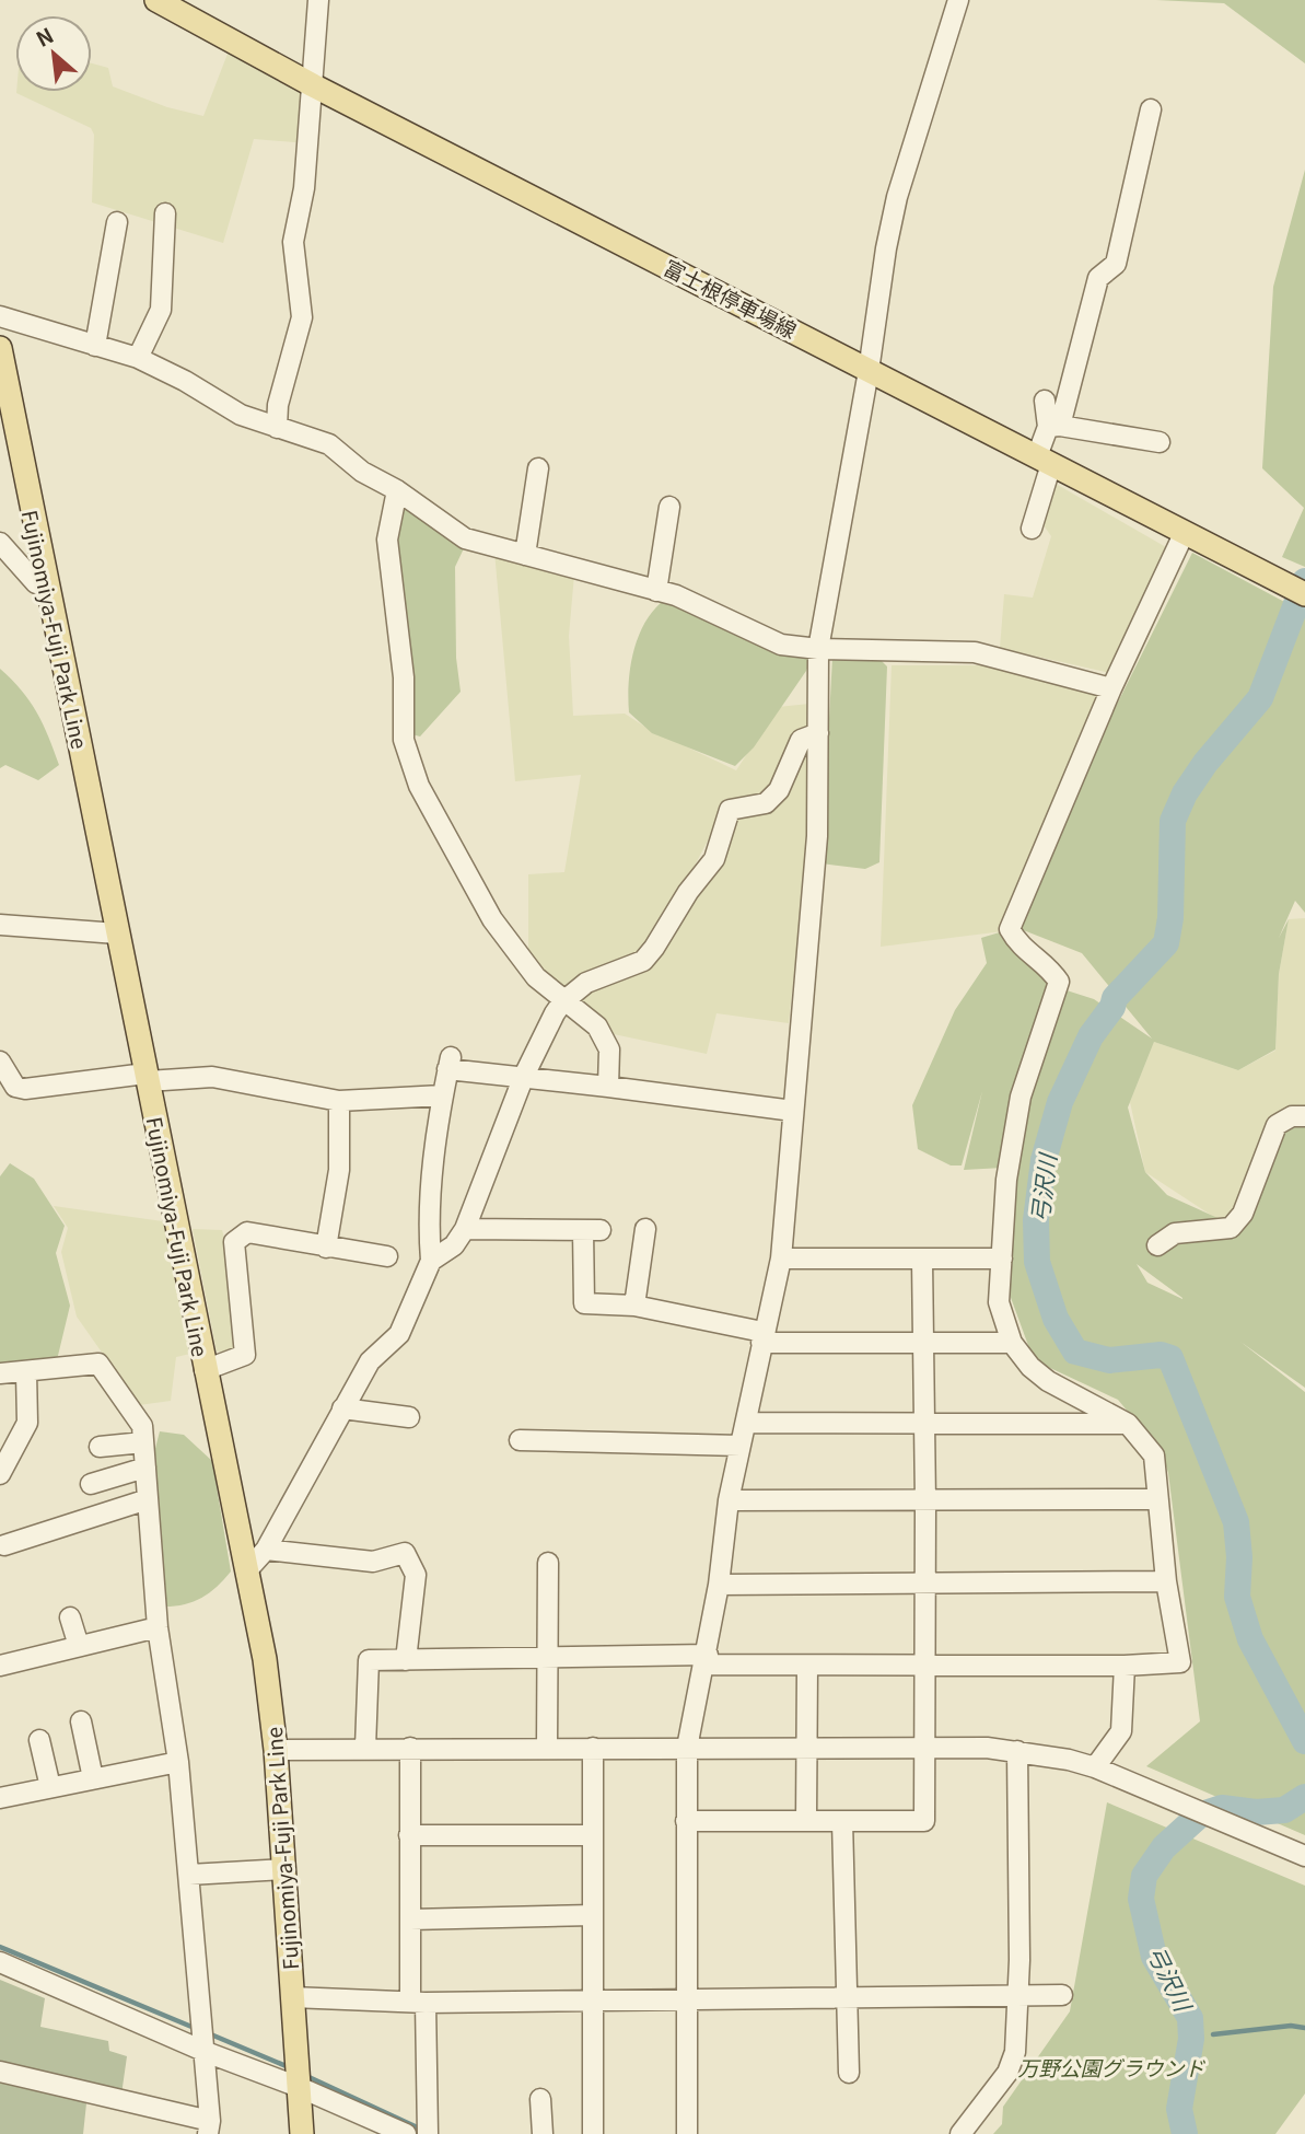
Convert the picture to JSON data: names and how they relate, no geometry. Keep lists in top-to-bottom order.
{
  "streets": {
    "main road": ["富士根停車場線", "Fujinomiya-Fuji Park Line"]
  },
  "water": ["弓沢川"],
  "parks": ["万野公園グラウンド"],
  "north": "top left"
}
